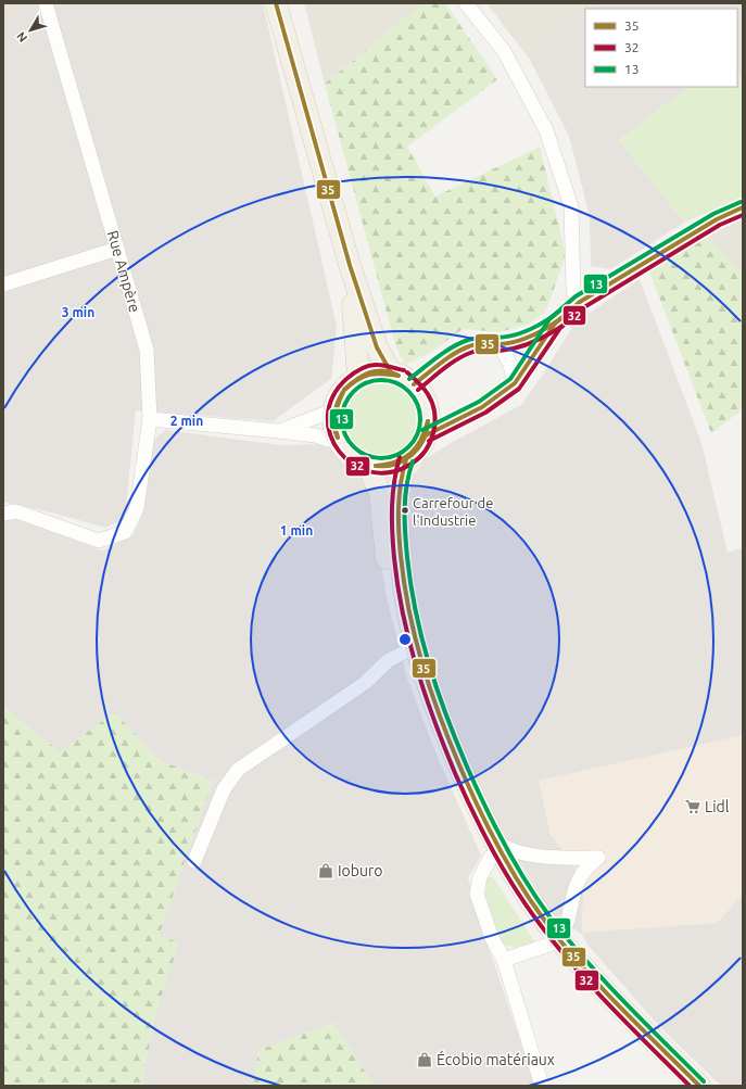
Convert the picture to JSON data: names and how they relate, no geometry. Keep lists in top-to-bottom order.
{
  "streets": {
    "street": ["Rue Ampère"]
  },
  "places": {
    "other": ["Carrefour de l'Industrie"],
    "supermarket": ["Lidl"],
    "shop": ["Ioburo", "Écobio matériaux"]
  },
  "lines": ["transit line 35", "transit line 13", "transit line 32"],
  "legend": ["35", "32", "13"],
  "north": "bottom left",
  "rings": ["3 min", "2 min", "1 min"]
}
